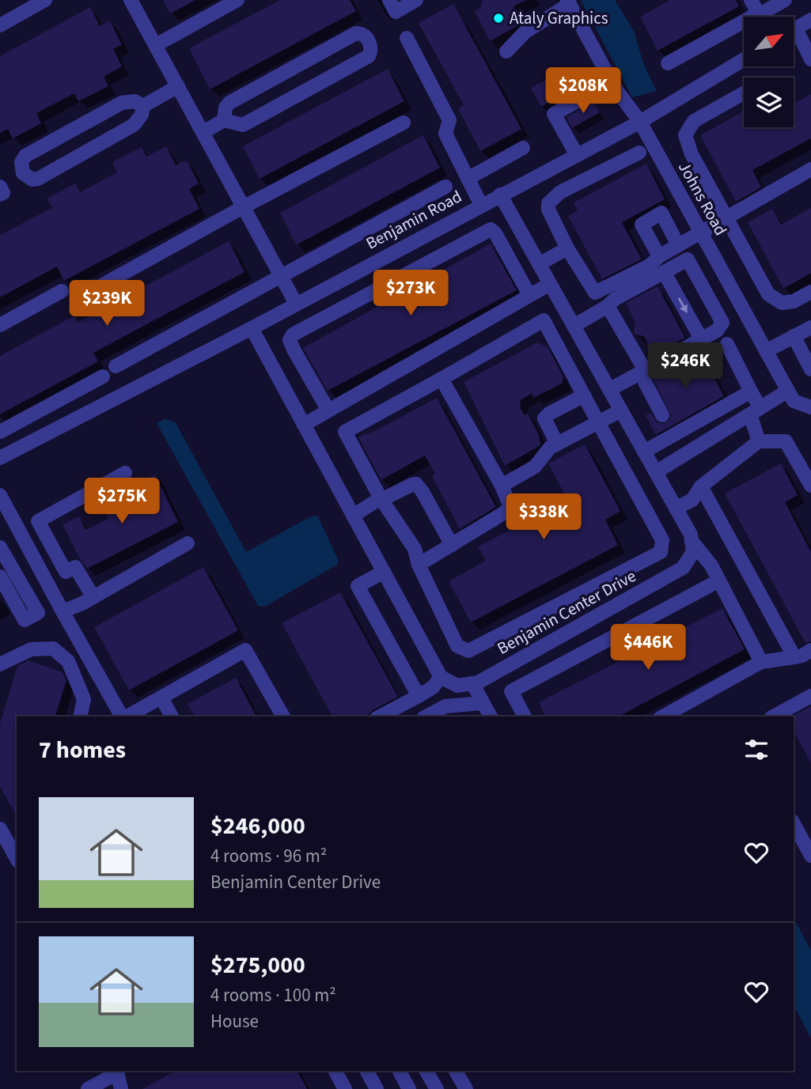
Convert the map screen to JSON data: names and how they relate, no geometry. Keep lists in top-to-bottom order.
{
  "streets": {
    "street": ["Johns Road", "Benjamin Road", "Benjamin Center Drive"]
  },
  "crossings": [
    ["Johns Road", "Benjamin Road"]
  ],
  "places": ["Ataly Graphics"],
  "north": "top right",
  "page": {
    "price": [
      "$208K",
      "$273K",
      "$239K",
      "$246K",
      "$275K",
      "$338K",
      "$446K"
    ],
    "heading": "7 homes",
    "list": [
      {
        "name": "$246,000",
        "note": "4 rooms · 96 m² · Benjamin Center Drive"
      },
      {
        "name": "$275,000",
        "note": "4 rooms · 100 m² · House"
      }
    ]
  }
}
